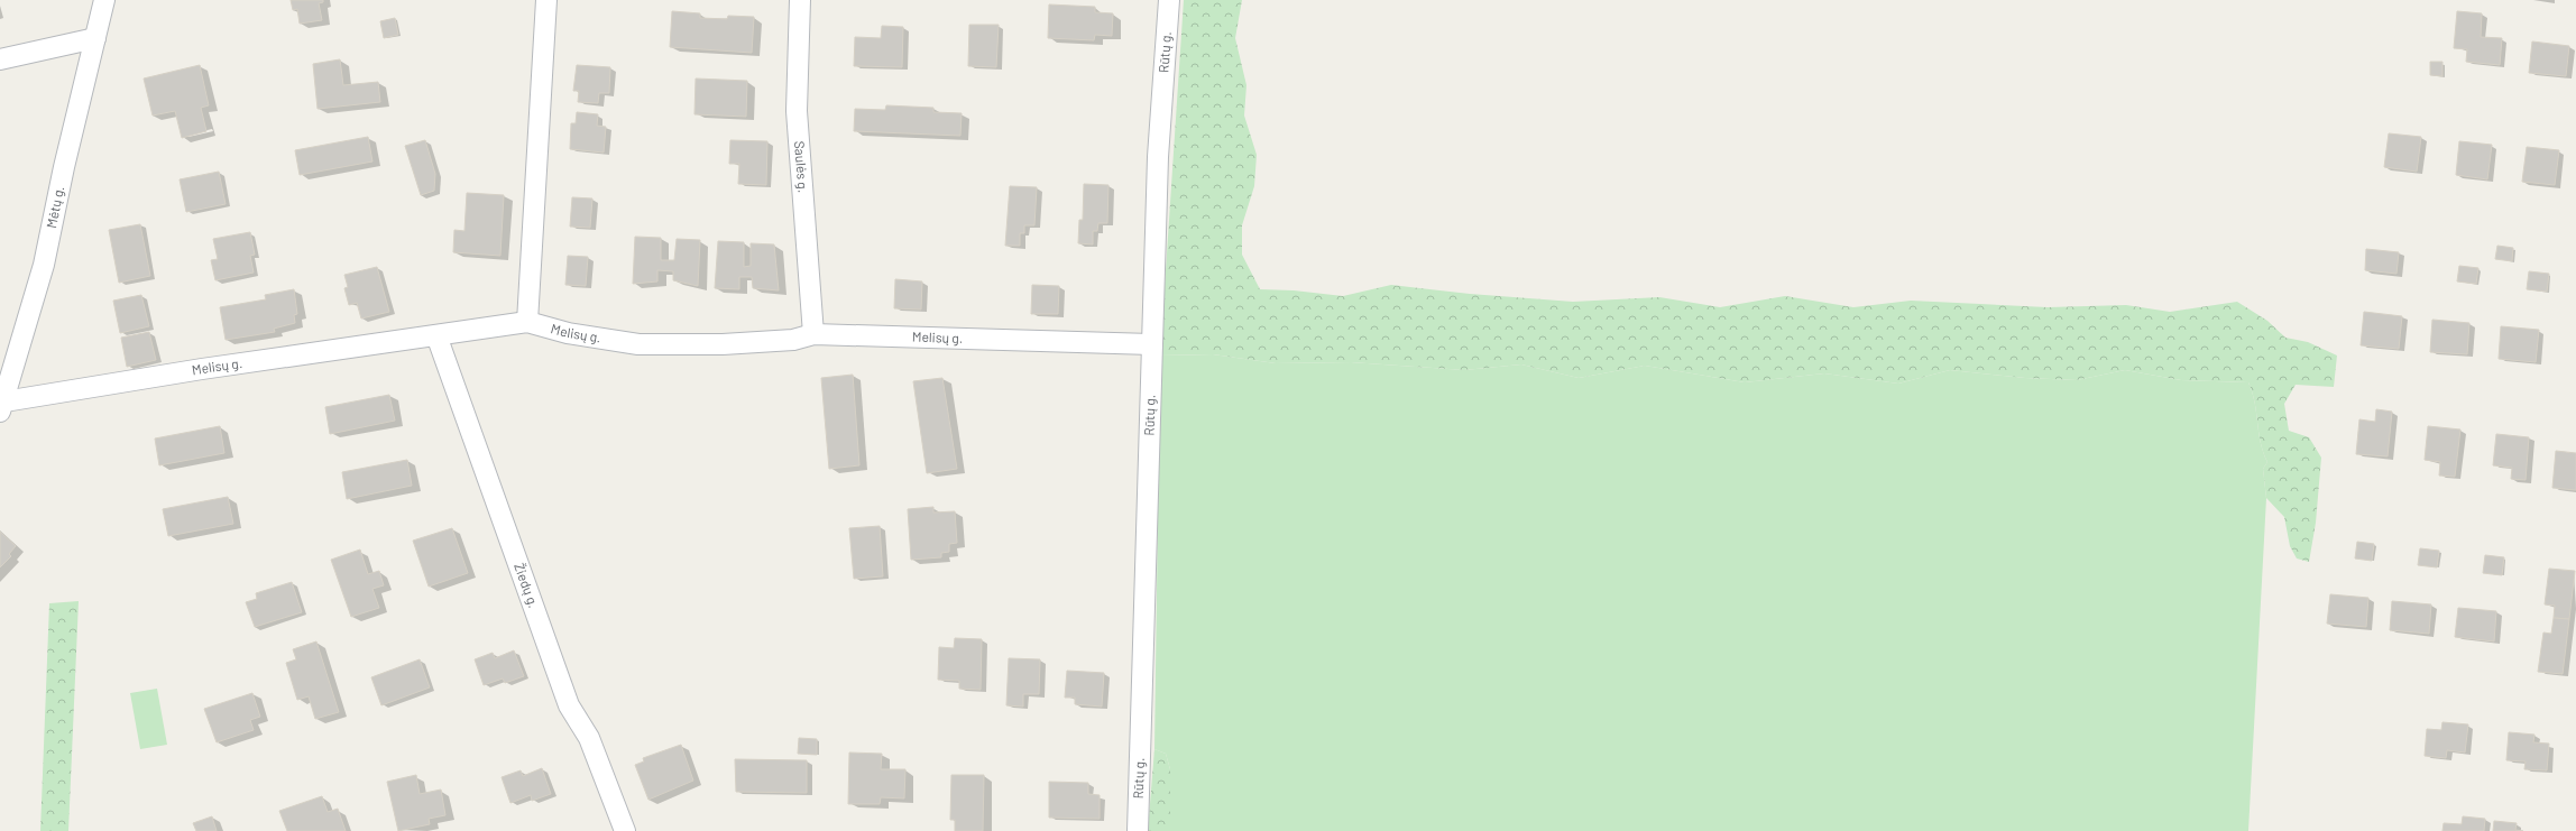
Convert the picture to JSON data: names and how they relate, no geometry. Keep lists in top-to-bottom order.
{
  "streets": {
    "street": [
      "Rūtų g.",
      "Saulės g.",
      "Mėtų g.",
      "Melisų g.",
      "Žiedų g."
    ]
  },
  "crossings": [
    ["Rūtų g.", "Melisų g."],
    ["Saulės g.", "Melisų g."],
    ["Mėtų g.", "Melisų g."],
    ["Melisų g.", "Žiedų g."]
  ]
}
